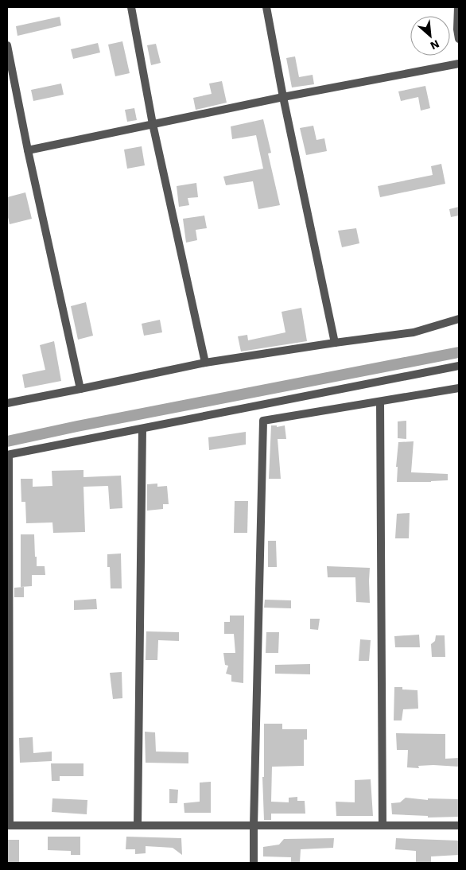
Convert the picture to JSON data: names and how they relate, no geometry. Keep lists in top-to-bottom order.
{
  "north": "bottom right"
}
